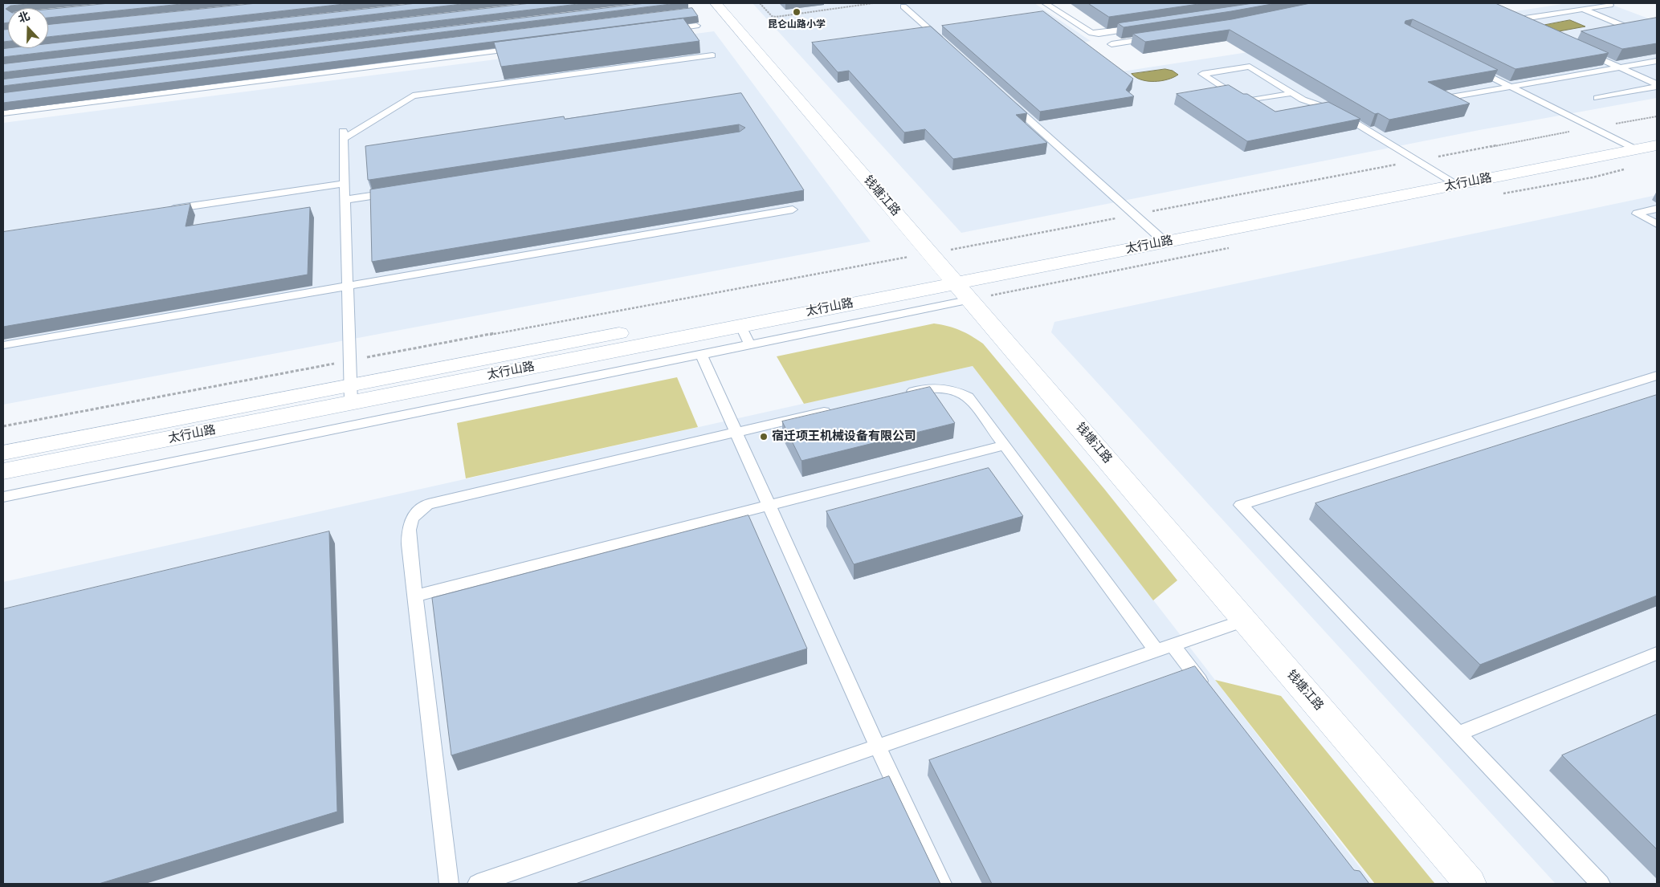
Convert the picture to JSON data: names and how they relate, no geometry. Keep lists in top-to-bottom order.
{
  "streets": {
    "street": ["太行山路", "钱塘江路"]
  },
  "crossings": [
    ["太行山路", "钱塘江路"]
  ],
  "places": ["昆仑山路小学", "宿迁项王机械设备有限公司"],
  "north": "top"
}
